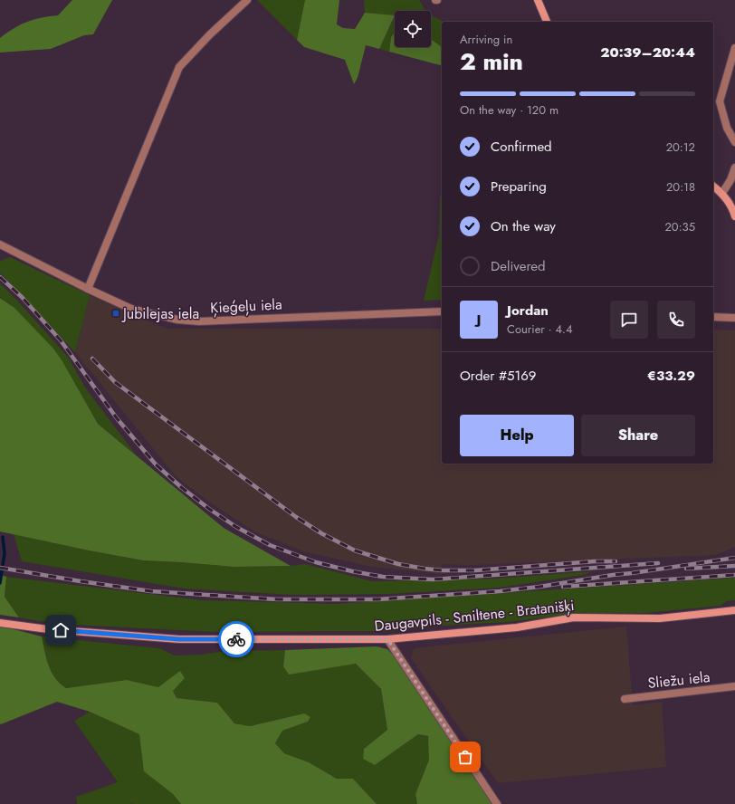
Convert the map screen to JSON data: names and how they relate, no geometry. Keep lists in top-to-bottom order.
{
  "streets": {
    "main road": ["Daugavpils - Smiltene - Bratanišķi"],
    "street": ["Ķieģeļu iela", "Sliežu iela"]
  },
  "places": {
    "transit": ["Jubilejas iela"]
  },
  "page": {
    "heading": ["2 min", "Arriving in", "20:39–20:44"],
    "panel": [
      "Jordan",
      "Courier · 4.4",
      "Order #5169",
      "€33.29"
    ],
    "bar": "On the way · 120 m",
    "list": [
      ["Confirmed", "20:12"],
      ["Preparing", "20:18"],
      ["On the way", "20:35"],
      "Delivered"
    ],
    "round": "J",
    "buttons": ["Help", "Share"]
  }
}
